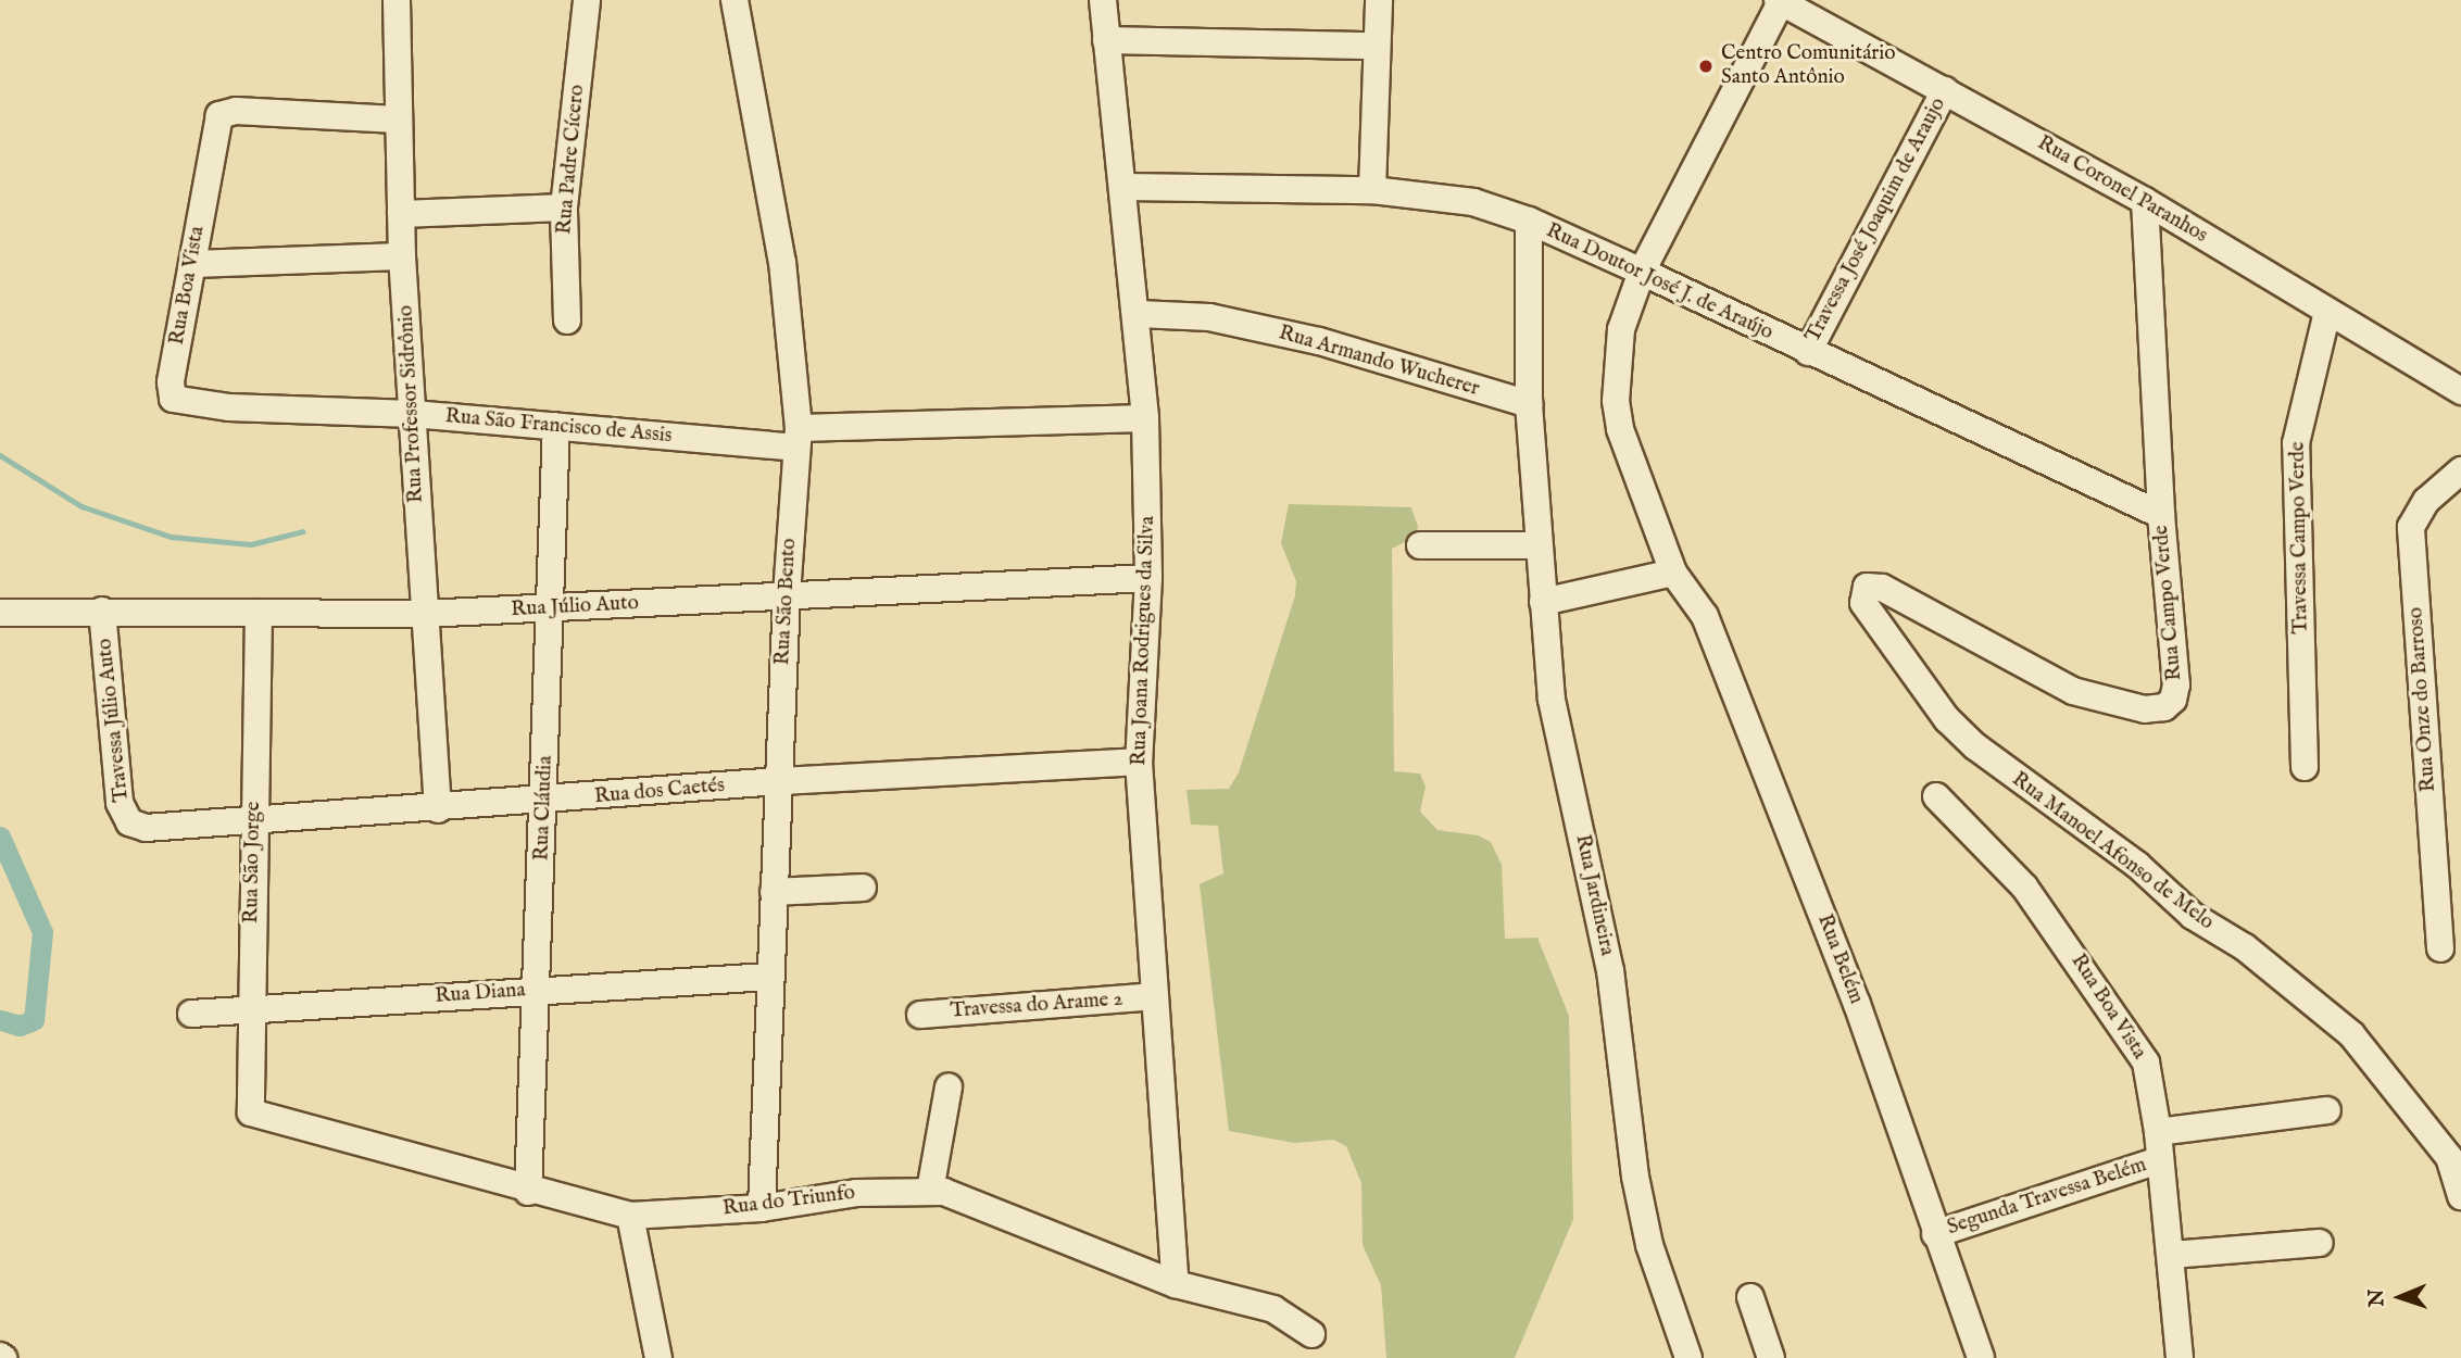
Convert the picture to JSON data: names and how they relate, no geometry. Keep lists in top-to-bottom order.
{
  "streets": {
    "street": [
      "Rua Padre Cícero",
      "Rua Coronel Paranhos",
      "Travessa José Joaquim de Araujo",
      "Rua Doutor José J. de Araújo",
      "Rua Boa Vista",
      "Rua Armando Wucherer",
      "Rua Professor Sidrônio",
      "Rua São Francisco de Assis",
      "Travessa Campo Verde",
      "Rua São Bento",
      "Rua Campo Verde",
      "Rua Júlio Auto",
      "Rua Joana Rodrigues da Silva",
      "Rua Onze do Barroso",
      "Travessa Júlio Auto",
      "Rua dos Caetés",
      "Rua Cláudia",
      "Rua Manoel Afonso de Melo",
      "Rua São Jorge",
      "Rua Jardineira",
      "Rua Belém",
      "Rua Diana",
      "Travessa do Arame 2",
      "Segunda Travessa Belém",
      "Rua do Triunfo"
    ]
  },
  "crossings": [
    ["Rua Coronel Paranhos", "Travessa José Joaquim de Araujo"],
    ["Rua Coronel Paranhos", "Travessa Campo Verde"],
    ["Rua Coronel Paranhos", "Rua Campo Verde"],
    ["Rua Coronel Paranhos", "Rua Belém"],
    ["Travessa José Joaquim de Araujo", "Rua Doutor José J. de Araújo"],
    ["Rua Doutor José J. de Araújo", "Rua Campo Verde"],
    ["Rua Doutor José J. de Araújo", "Rua Joana Rodrigues da Silva"],
    ["Rua Doutor José J. de Araújo", "Rua Jardineira"],
    ["Rua Doutor José J. de Araújo", "Rua Belém"],
    ["Rua Boa Vista", "Rua Professor Sidrônio"],
    ["Rua Boa Vista", "Rua São Francisco de Assis"],
    ["Rua Boa Vista", "Segunda Travessa Belém"],
    ["Rua Armando Wucherer", "Rua Joana Rodrigues da Silva"],
    ["Rua Armando Wucherer", "Rua Jardineira"],
    ["Rua Professor Sidrônio", "Rua São Francisco de Assis"],
    ["Rua Professor Sidrônio", "Rua Júlio Auto"],
    ["Rua Professor Sidrônio", "Rua dos Caetés"],
    ["Rua São Francisco de Assis", "Rua São Bento"],
    ["Rua São Francisco de Assis", "Rua Joana Rodrigues da Silva"],
    ["Rua São Francisco de Assis", "Rua Cláudia"],
    ["Rua São Bento", "Rua Júlio Auto"],
    ["Rua São Bento", "Rua dos Caetés"],
    ["Rua São Bento", "Rua Diana"],
    ["Rua São Bento", "Rua do Triunfo"],
    ["Rua Campo Verde", "Rua Manoel Afonso de Melo"],
    ["Rua Júlio Auto", "Rua Joana Rodrigues da Silva"],
    ["Rua Júlio Auto", "Travessa Júlio Auto"],
    ["Rua Júlio Auto", "Rua Cláudia"],
    ["Rua Júlio Auto", "Rua São Jorge"],
    ["Rua Joana Rodrigues da Silva", "Rua dos Caetés"],
    ["Rua Joana Rodrigues da Silva", "Travessa do Arame 2"],
    ["Rua Joana Rodrigues da Silva", "Rua do Triunfo"],
    ["Travessa Júlio Auto", "Rua dos Caetés"],
    ["Rua dos Caetés", "Rua Cláudia"],
    ["Rua dos Caetés", "Rua São Jorge"],
    ["Rua Cláudia", "Rua Diana"],
    ["Rua Cláudia", "Rua do Triunfo"],
    ["Rua São Jorge", "Rua Diana"],
    ["Rua São Jorge", "Rua do Triunfo"],
    ["Rua Belém", "Segunda Travessa Belém"]
  ],
  "places": ["Centro Comunitário Santo Antônio"],
  "north": "left"
}
